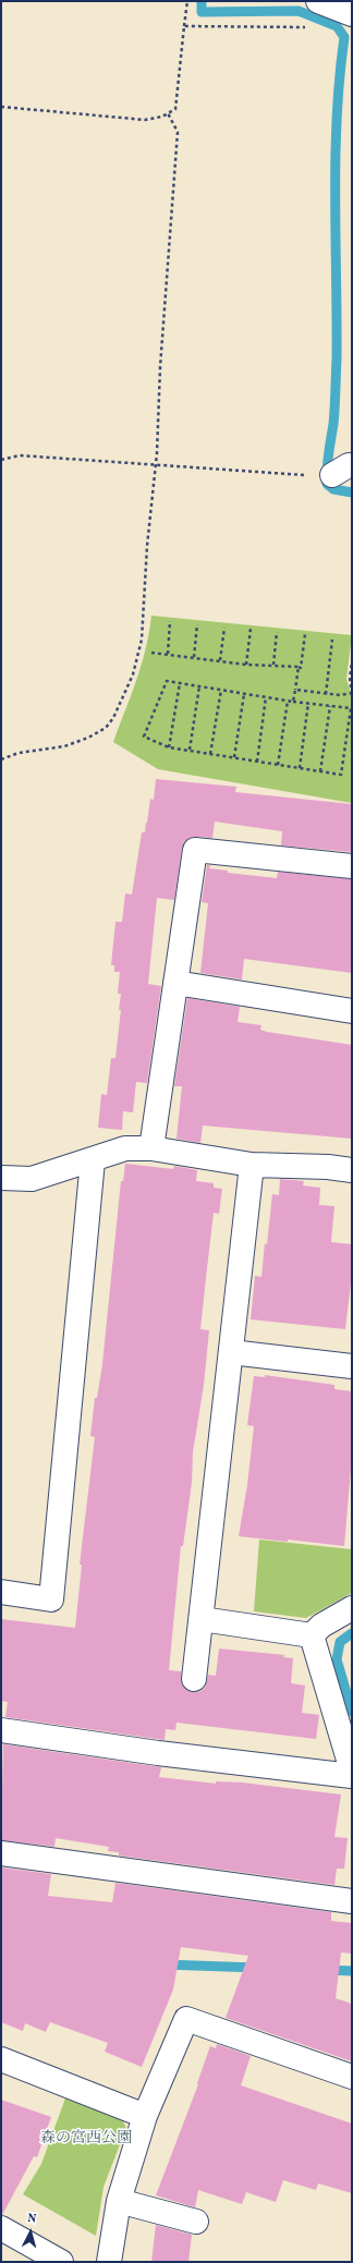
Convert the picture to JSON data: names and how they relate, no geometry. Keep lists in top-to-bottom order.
{
  "parks": ["森の宮西公園"],
  "north": "top"
}
